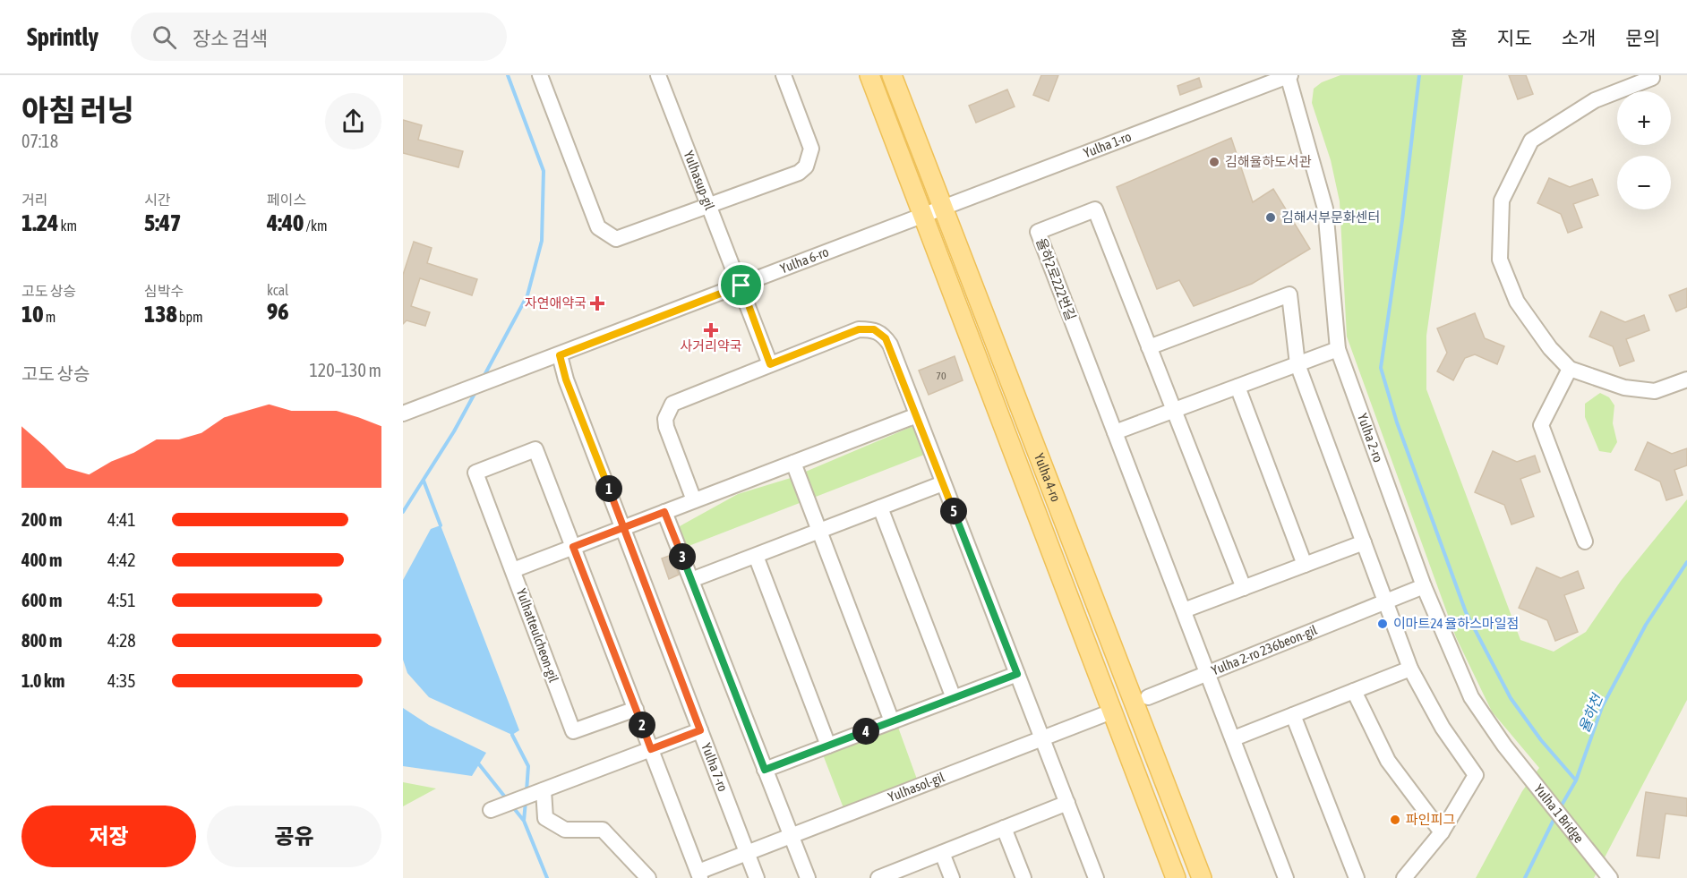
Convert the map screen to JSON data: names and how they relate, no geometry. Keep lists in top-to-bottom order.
{
  "streets": {
    "main road": ["Yulha 4-ro"],
    "street": [
      "Yulha 1-ro",
      "Yulhasup-gil",
      "Yulha 6-ro",
      "율하2로222번길",
      "Yulha 2-ro",
      "Yulhatteulcheon-gil",
      "Yulha 2-ro 236beon-gil",
      "Yulha 7-ro",
      "Yulhasol-gil",
      "Yulha 1 Bridge"
    ]
  },
  "crossings": [
    ["Yulha 1-ro", "Yulha 6-ro"],
    ["Yulha 1-ro", "Yulha 2-ro"],
    ["Yulha 1-ro", "Yulha 4-ro"],
    ["Yulhasup-gil", "Yulha 6-ro"],
    ["Yulha 6-ro", "Yulha 4-ro"],
    ["Yulha 6-ro", "Yulha 7-ro"],
    ["율하2로222번길", "Yulha 2-ro 236beon-gil"],
    ["Yulha 2-ro", "Yulha 2-ro 236beon-gil"],
    ["Yulha 2-ro", "Yulha 1 Bridge"],
    ["Yulha 7-ro", "Yulhasol-gil"]
  ],
  "water": ["율하천"],
  "places": {
    "other": [
      "김해율하도서관",
      "김해서부문화센터",
      "이마트24 율하스마일점",
      "파인피그"
    ],
    "health": ["자연애약국", "사거리약국"]
  },
  "house_numbers": ["70"],
  "page": {
    "header": "Sprintly",
    "search": "장소 검색",
    "nav": [
      "홈",
      "지도",
      "소개",
      "문의"
    ],
    "heading": ["아침 러닝", "07:18"],
    "map_buttons": ["+", "−"],
    "stats": [
      ["거리", "1.24 km"],
      ["시간", "5:47"],
      ["페이스", "4:40 /km"],
      ["고도 상승", "10 m"],
      ["심박수", "138 bpm"],
      ["kcal", "96"]
    ],
    "chart": ["고도 상승", "120–130 m"],
    "pins": [
      "1",
      "5",
      "3",
      "2",
      "4"
    ],
    "list": [
      {
        "name": "200 m",
        "note": "4:41"
      },
      {
        "name": "400 m",
        "note": "4:42"
      },
      {
        "name": "600 m",
        "note": "4:51"
      },
      {
        "name": "800 m",
        "note": "4:28"
      },
      {
        "name": "1.0 km",
        "note": "4:35"
      }
    ],
    "buttons": ["저장", "공유"]
  }
}
